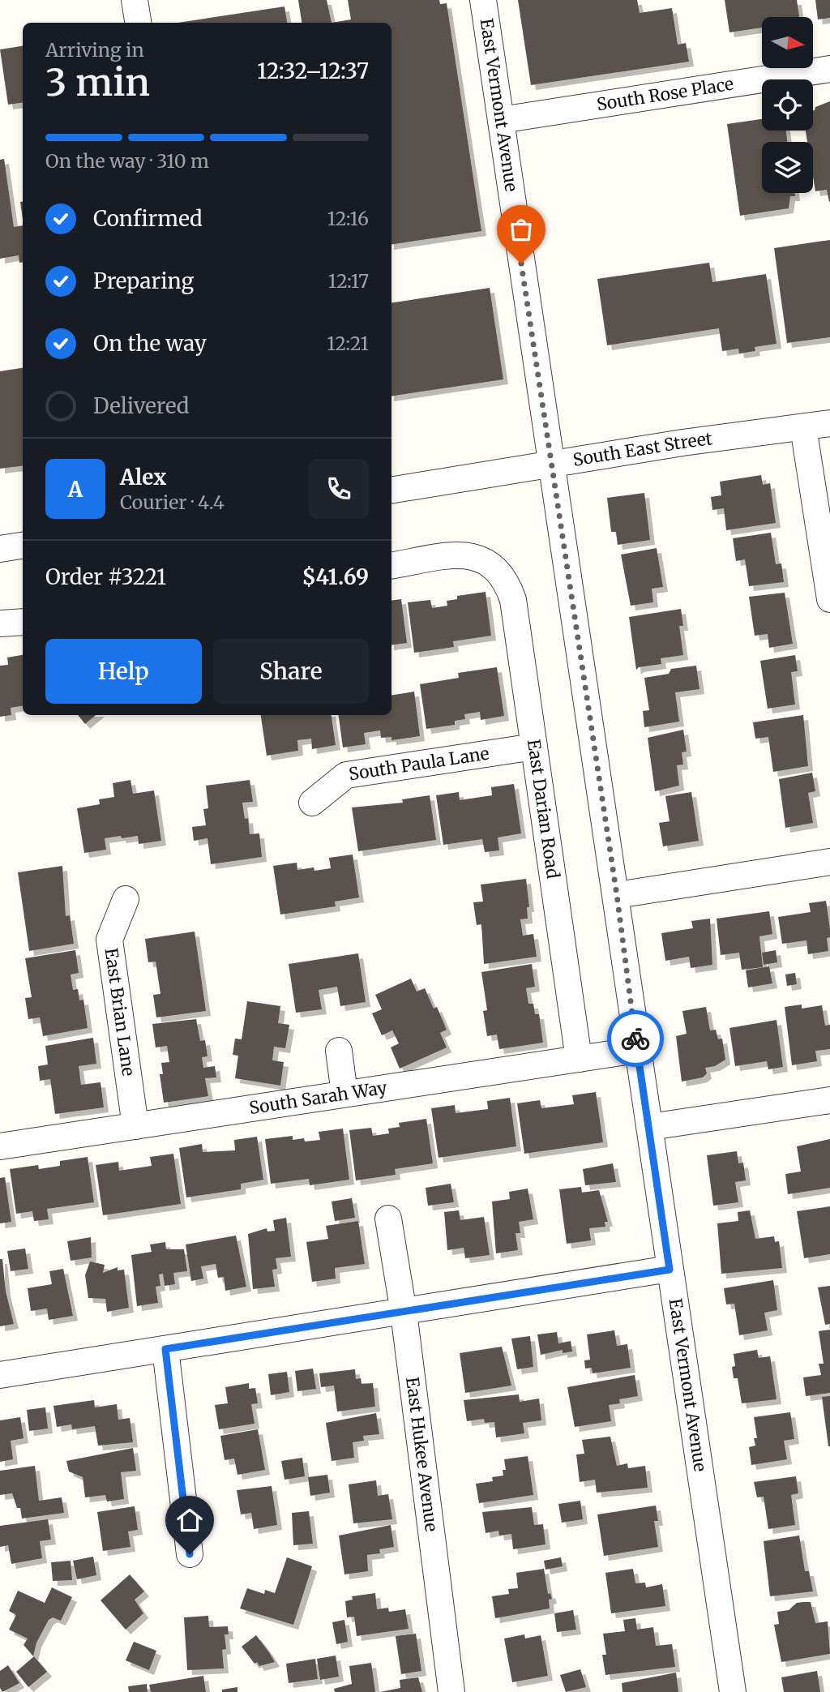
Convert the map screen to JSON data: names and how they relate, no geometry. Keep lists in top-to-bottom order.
{
  "streets": {
    "street": [
      "South Rose Place",
      "East Vermont Avenue",
      "South East Street",
      "South Paula Lane",
      "East Darian Road",
      "East Brian Lane",
      "South Sarah Way",
      "East Hukee Avenue"
    ]
  },
  "crossings": [
    ["South Rose Place", "East Vermont Avenue"],
    ["East Vermont Avenue", "South East Street"],
    ["East Vermont Avenue", "South Sarah Way"],
    ["South Paula Lane", "East Darian Road"],
    ["East Darian Road", "South Sarah Way"],
    ["East Brian Lane", "South Sarah Way"]
  ],
  "north": "right",
  "page": {
    "heading": ["3 min", "Arriving in", "12:32–12:37"],
    "panel": [
      "Alex",
      "Courier · 4.4",
      "Order #3221",
      "$41.69"
    ],
    "bar": "On the way · 310 m",
    "list": [
      ["Confirmed", "12:16"],
      ["Preparing", "12:17"],
      ["On the way", "12:21"],
      "Delivered"
    ],
    "round": "A",
    "buttons": ["Help", "Share"]
  }
}
